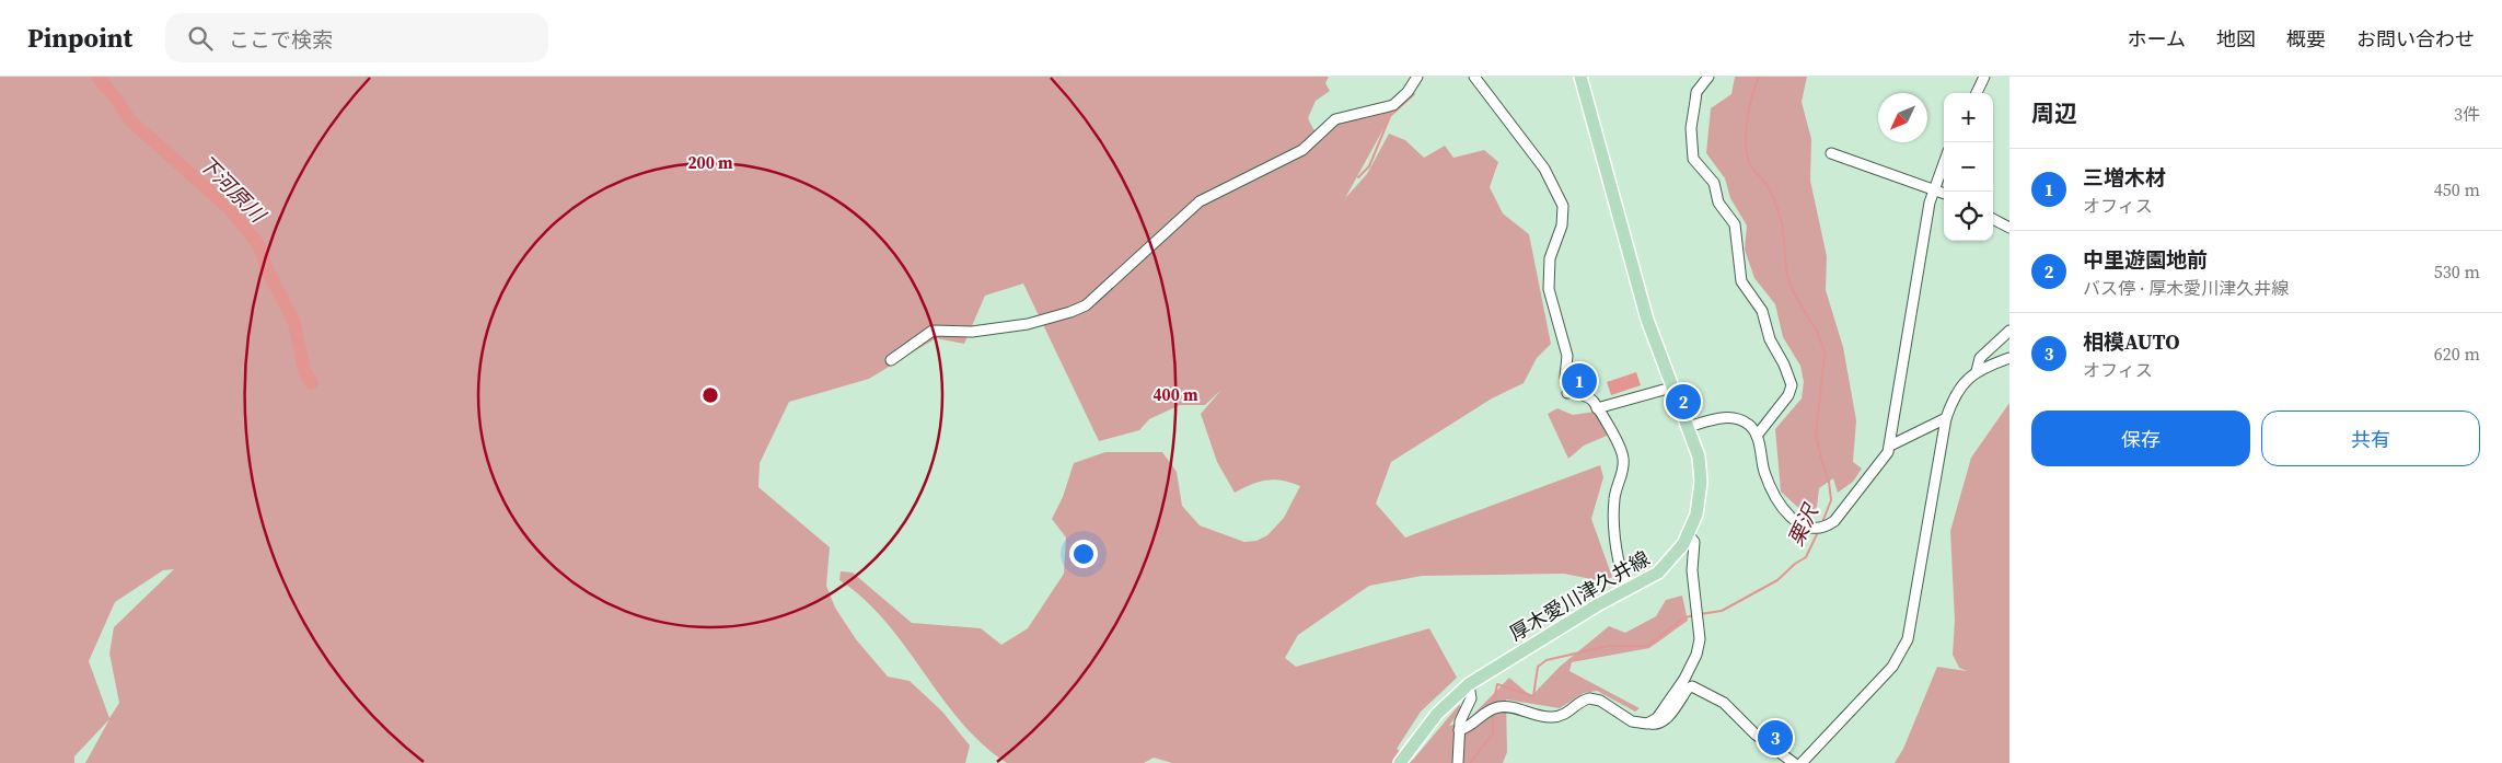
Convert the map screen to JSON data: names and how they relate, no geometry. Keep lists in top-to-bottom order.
{
  "streets": {
    "main road": ["厚木愛川津久井線"]
  },
  "water": ["下河原川", "栗沢"],
  "north": "bottom left",
  "page": {
    "header": "Pinpoint",
    "search": "ここで検索",
    "nav": [
      "ホーム",
      "地図",
      "概要",
      "お問い合わせ"
    ],
    "heading": ["周辺", "3件"],
    "map_buttons": ["+", "−"],
    "list": [
      {
        "mark": "1",
        "name": "三増木材",
        "note": "オフィス",
        "value": "450 m"
      },
      {
        "mark": "2",
        "name": "中里遊園地前",
        "note": "バス停 · 厚木愛川津久井線",
        "value": "530 m"
      },
      {
        "mark": "3",
        "name": "相模AUTO",
        "note": "オフィス",
        "value": "620 m"
      }
    ],
    "pins": ["1", "2", "3"],
    "buttons": ["保存", "共有"]
  },
  "rings": ["200 m", "400 m"]
}
